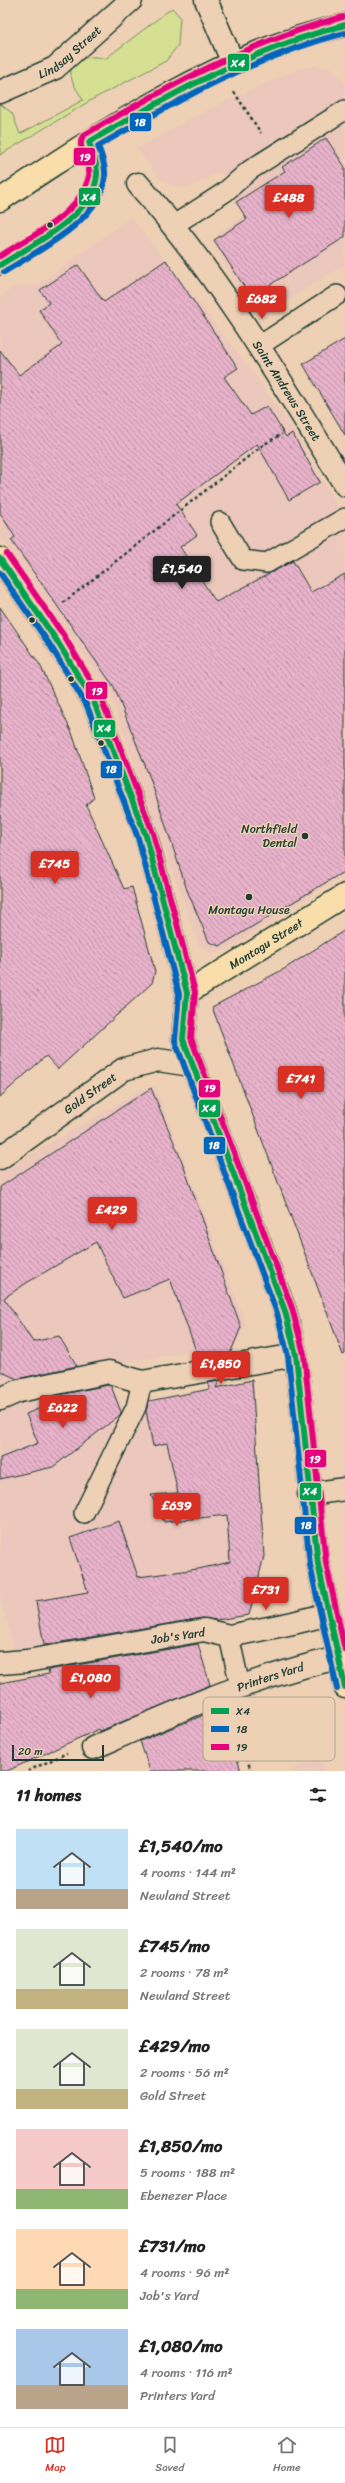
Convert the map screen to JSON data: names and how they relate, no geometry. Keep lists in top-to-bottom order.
{
  "streets": {
    "main road": ["Montagu Street"],
    "street": [
      "Lindsay Street",
      "Saint Andrews Street",
      "Gold Street",
      "Job's Yard",
      "Printers Yard"
    ]
  },
  "places": ["Northfield Dental", "Montagu House"],
  "lines": ["transit line 19", "transit line X4", "transit line 18"],
  "legend": ["X4", "18", "19"],
  "scale_bar": "20 m",
  "page": {
    "price": [
      "£488",
      "£682",
      "£1,540",
      "£745",
      "£741",
      "£429",
      "£1,850",
      "£622",
      "£639",
      "£731",
      "£1,080"
    ],
    "scale": "20 m",
    "heading": "11 homes",
    "list": [
      {
        "name": "£1,540/mo",
        "note": "4 rooms · 144 m² · Newland Street"
      },
      {
        "name": "£745/mo",
        "note": "2 rooms · 78 m² · Newland Street"
      },
      {
        "name": "£429/mo",
        "note": "2 rooms · 56 m² · Gold Street"
      },
      {
        "name": "£1,850/mo",
        "note": "5 rooms · 188 m² · Ebenezer Place"
      },
      {
        "name": "£731/mo",
        "note": "4 rooms · 96 m² · Job's Yard"
      },
      {
        "name": "£1,080/mo",
        "note": "4 rooms · 116 m² · Printers Yard"
      }
    ],
    "tabs": ["Map", "Saved", "Home"]
  }
}
